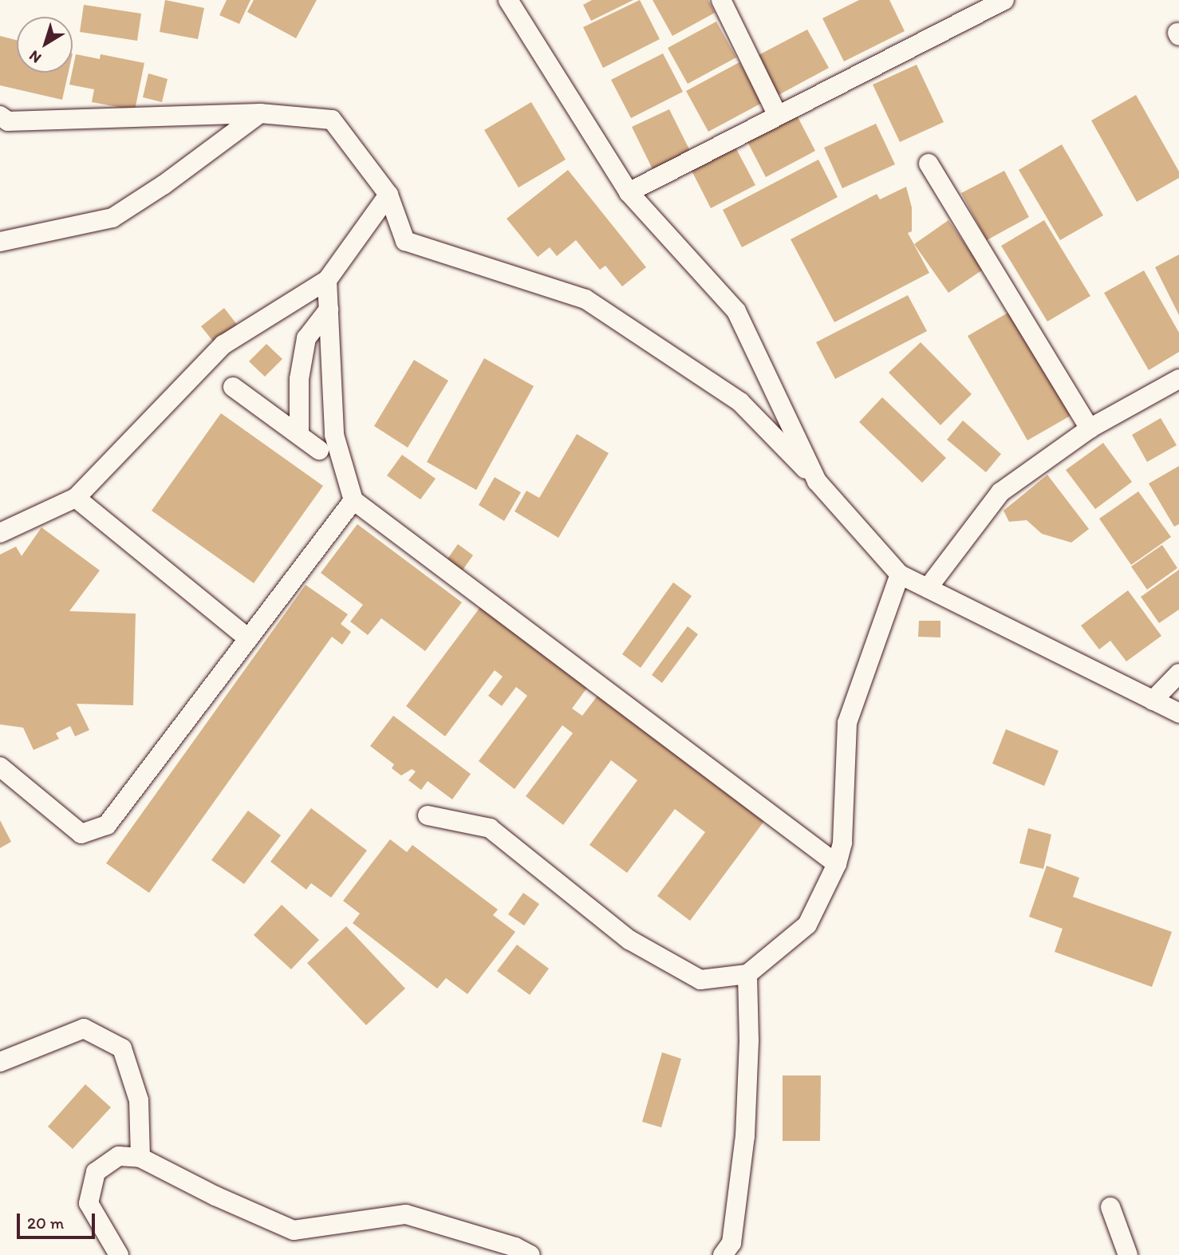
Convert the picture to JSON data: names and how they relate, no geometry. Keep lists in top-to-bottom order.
{
  "scale_bar": "20 m",
  "north": "bottom left"
}
